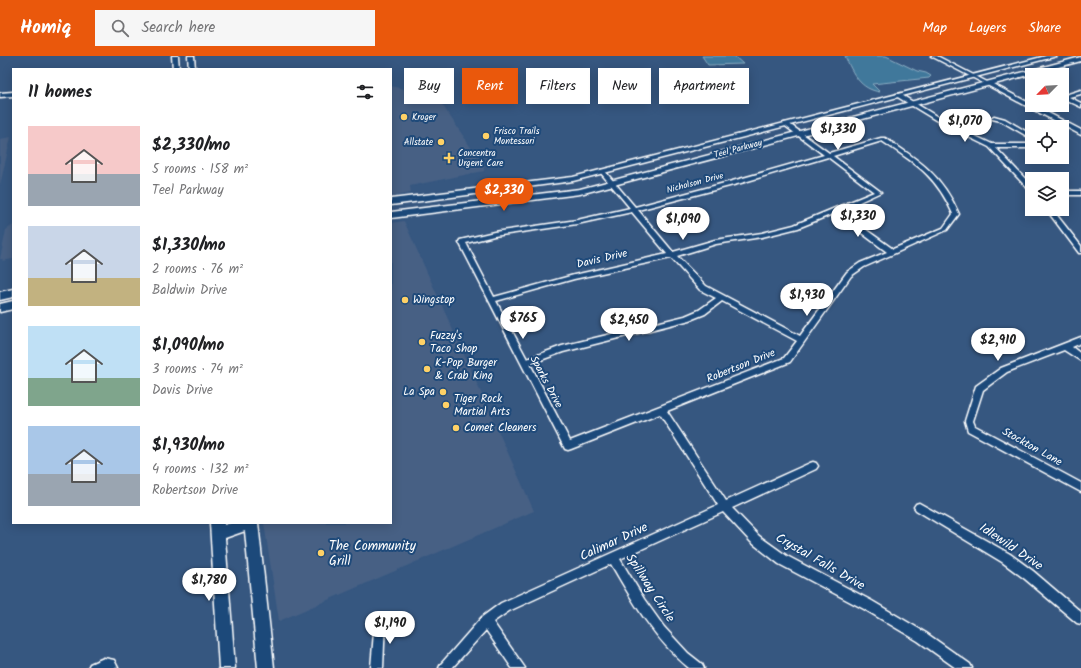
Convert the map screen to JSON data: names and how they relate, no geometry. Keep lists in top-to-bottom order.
{
  "streets": {
    "main road": ["Teel Parkway"],
    "street": [
      "Nicholson Drive",
      "Davis Drive",
      "Robertson Drive",
      "Sparks Drive",
      "Stockton Lane",
      "Calimar Drive",
      "Idlewild Drive",
      "Crystal Falls Drive",
      "Spillway Circle"
    ]
  },
  "crossings": [
    ["Nicholson Drive", "Davis Drive"],
    ["Nicholson Drive", "Robertson Drive"],
    ["Nicholson Drive", "Sparks Drive"],
    ["Davis Drive", "Sparks Drive"],
    ["Robertson Drive", "Sparks Drive"],
    ["Robertson Drive", "Crystal Falls Drive"],
    ["Calimar Drive", "Crystal Falls Drive"],
    ["Calimar Drive", "Spillway Circle"]
  ],
  "places": {
    "other": [
      "Kroger",
      "Frisco Trails Montessori",
      "Allstate",
      "Wingstop",
      "Fuzzy's Taco Shop",
      "K-Pop Burger & Crab King",
      "La Spa",
      "Tiger Rock Martial Arts",
      "Comet Cleaners",
      "The Community Grill"
    ],
    "health": ["Concentra Urgent Care"]
  },
  "north": "bottom left",
  "page": {
    "header": "Homiq",
    "search": "Search here",
    "nav": ["Map", "Layers", "Share"],
    "chip": [
      "Buy",
      "Rent",
      "Filters",
      "New",
      "Apartment"
    ],
    "heading": "11 homes",
    "price": [
      "$1,070",
      "$1,330",
      "$2,330",
      "$1,330",
      "$1,090",
      "$1,930",
      "$765",
      "$2,450",
      "$2,910",
      "$1,780",
      "$1,190"
    ],
    "list": [
      {
        "name": "$2,330/mo",
        "note": "5 rooms · 158 m² · Teel Parkway"
      },
      {
        "name": "$1,330/mo",
        "note": "2 rooms · 76 m² · Baldwin Drive"
      },
      {
        "name": "$1,090/mo",
        "note": "3 rooms · 74 m² · Davis Drive"
      },
      {
        "name": "$1,930/mo",
        "note": "4 rooms · 132 m² · Robertson Drive"
      }
    ]
  }
}
